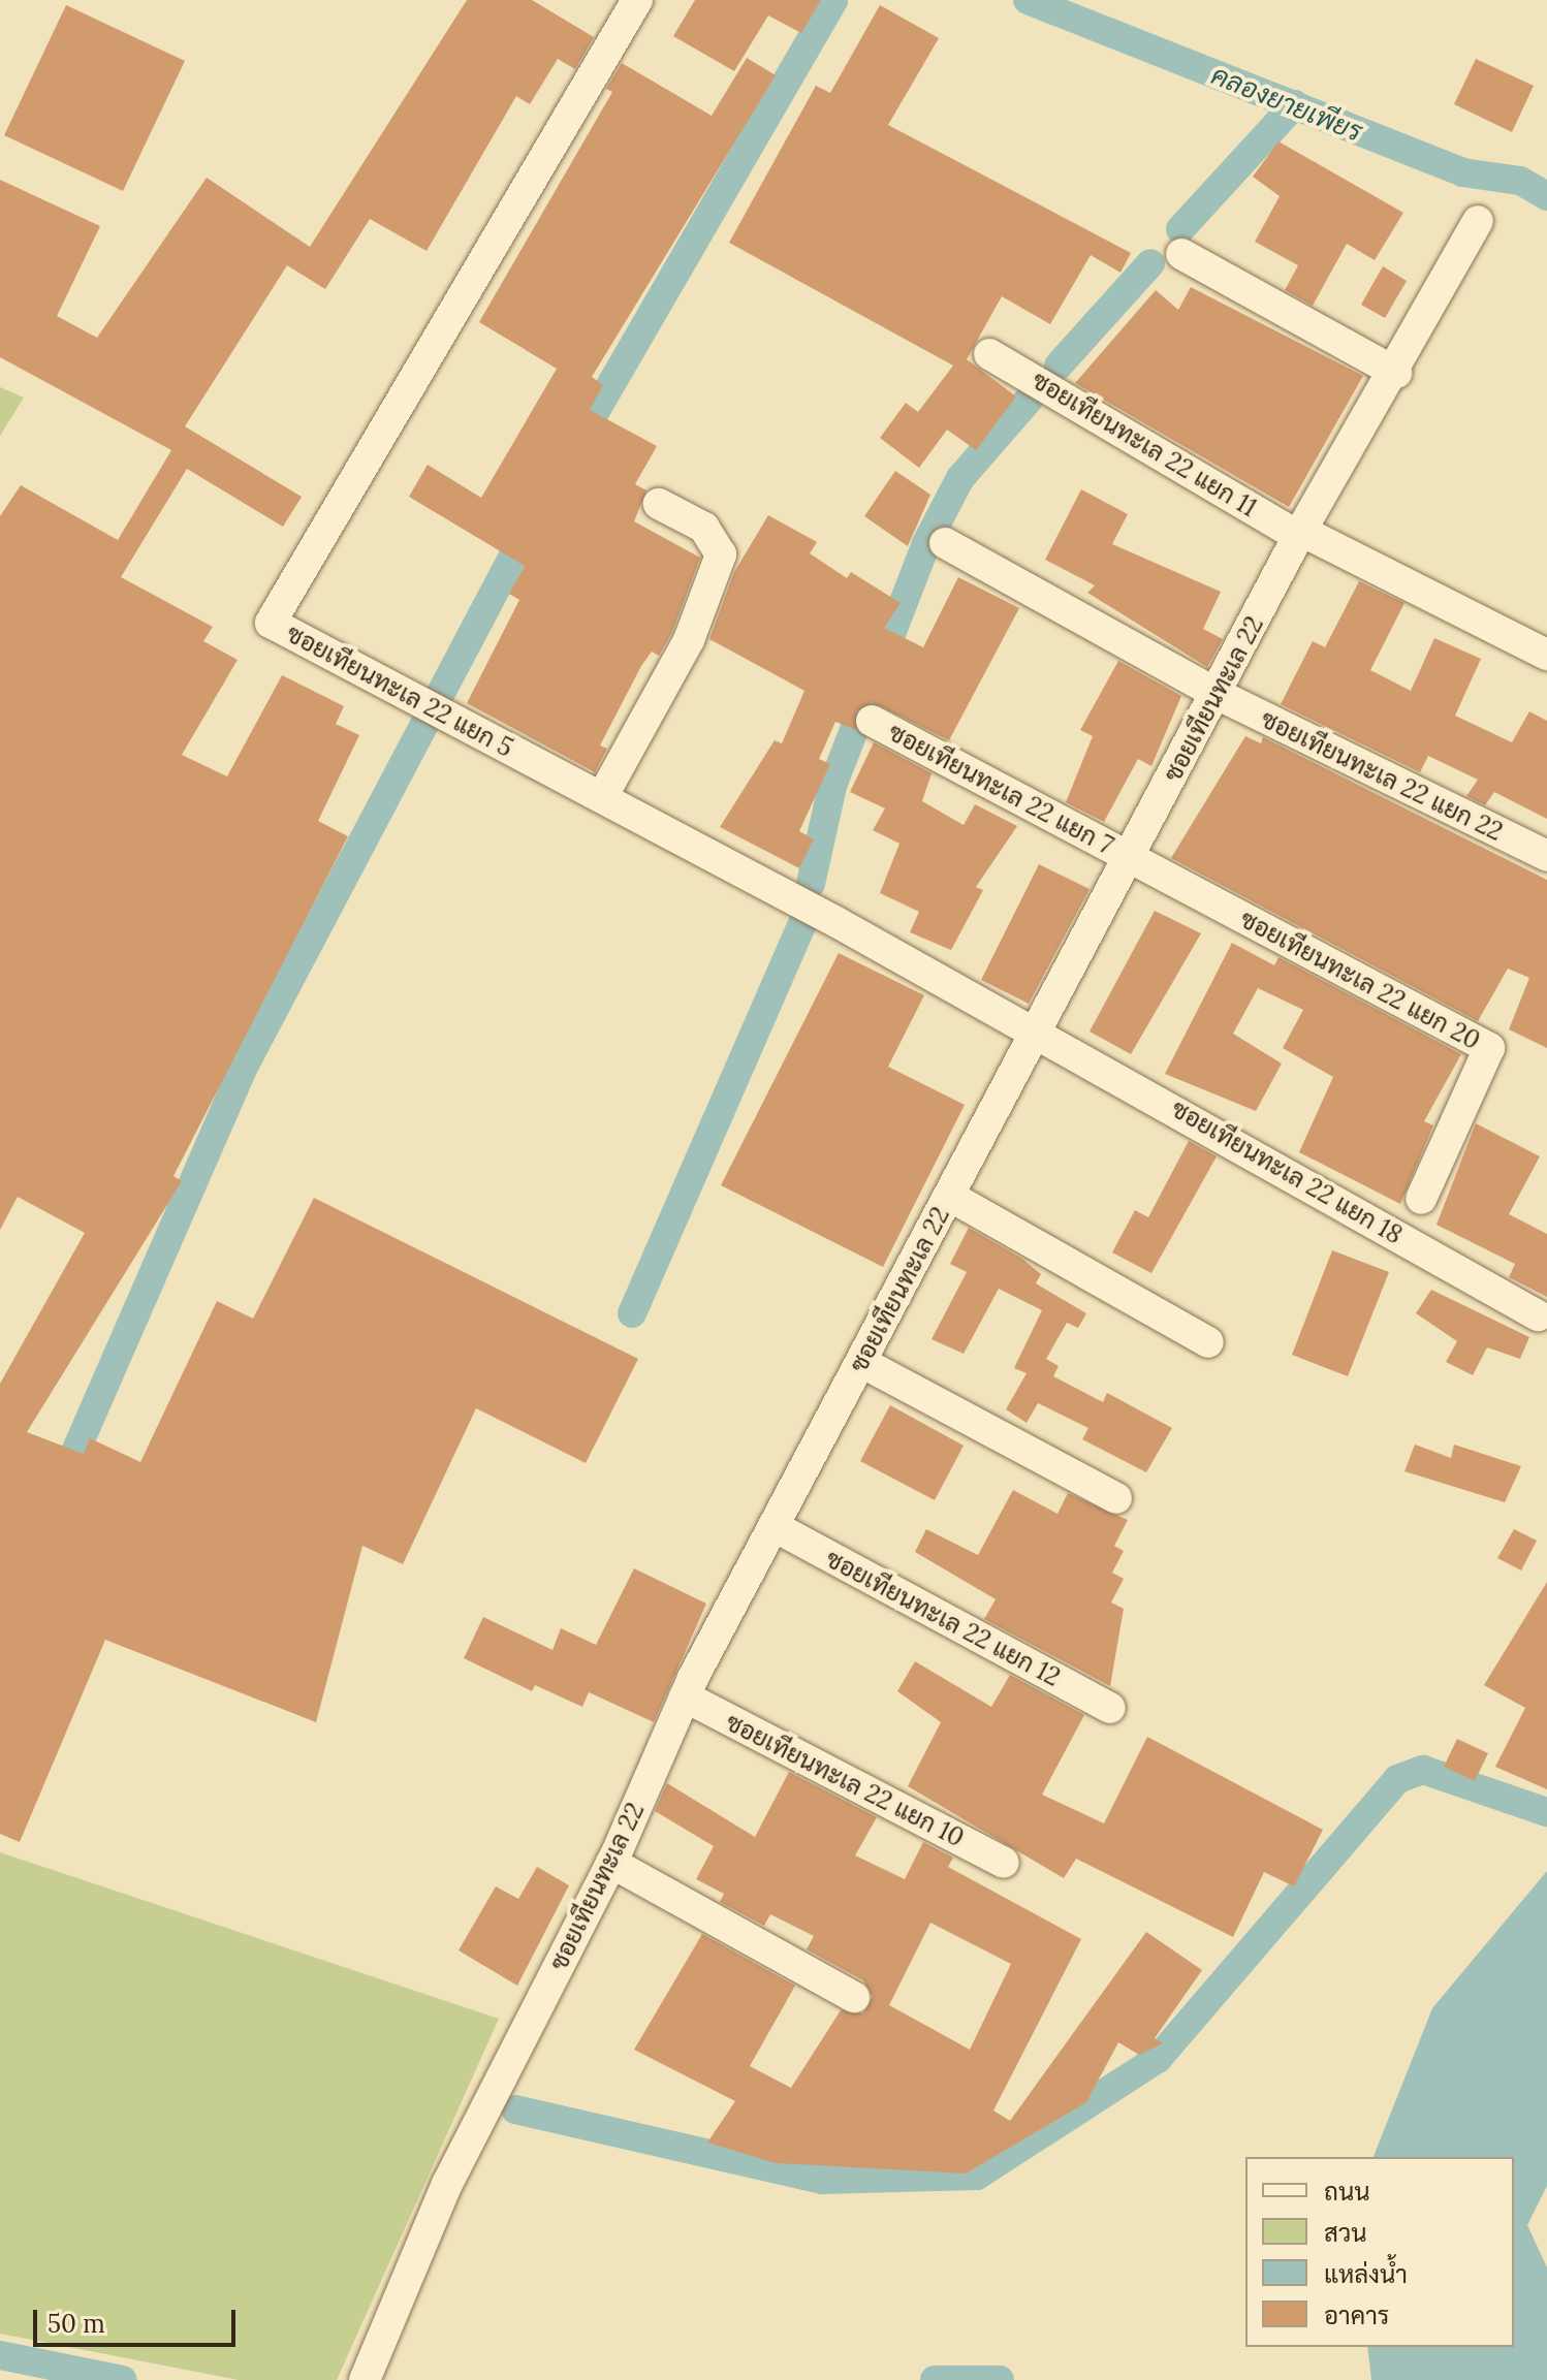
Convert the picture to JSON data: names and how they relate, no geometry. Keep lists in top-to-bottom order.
{
  "streets": {
    "street": [
      "ซอยเทียนทะเล 22 แยก 11",
      "ซอยเทียนทะเล 22 แยก 5",
      "ซอยเทียนทะเล 22",
      "ซอยเทียนทะเล 22 แยก 22",
      "ซอยเทียนทะเล 22 แยก 7",
      "ซอยเทียนทะเล 22 แยก 20",
      "ซอยเทียนทะเล 22 แยก 18",
      "ซอยเทียนทะเล 22 แยก 12",
      "ซอยเทียนทะเล 22 แยก 10"
    ]
  },
  "crossings": [
    ["ซอยเทียนทะเล 22 แยก 11", "ซอยเทียนทะเล 22"],
    ["ซอยเทียนทะเล 22 แยก 5", "ซอยเทียนทะเล 22"],
    ["ซอยเทียนทะเล 22 แยก 5", "ซอยเทียนทะเล 22 แยก 18"],
    ["ซอยเทียนทะเล 22", "ซอยเทียนทะเล 22 แยก 22"],
    ["ซอยเทียนทะเล 22", "ซอยเทียนทะเล 22 แยก 7"],
    ["ซอยเทียนทะเล 22", "ซอยเทียนทะเล 22 แยก 20"],
    ["ซอยเทียนทะเล 22", "ซอยเทียนทะเล 22 แยก 18"],
    ["ซอยเทียนทะเล 22", "ซอยเทียนทะเล 22 แยก 12"],
    ["ซอยเทียนทะเล 22", "ซอยเทียนทะเล 22 แยก 10"],
    ["ซอยเทียนทะเล 22 แยก 7", "ซอยเทียนทะเล 22 แยก 20"]
  ],
  "water": ["คลองยายเพียร"],
  "legend": [
    "ถนน",
    "สวน",
    "แหล่งน้ำ",
    "อาคาร"
  ],
  "scale_bar": "50 m"
}
